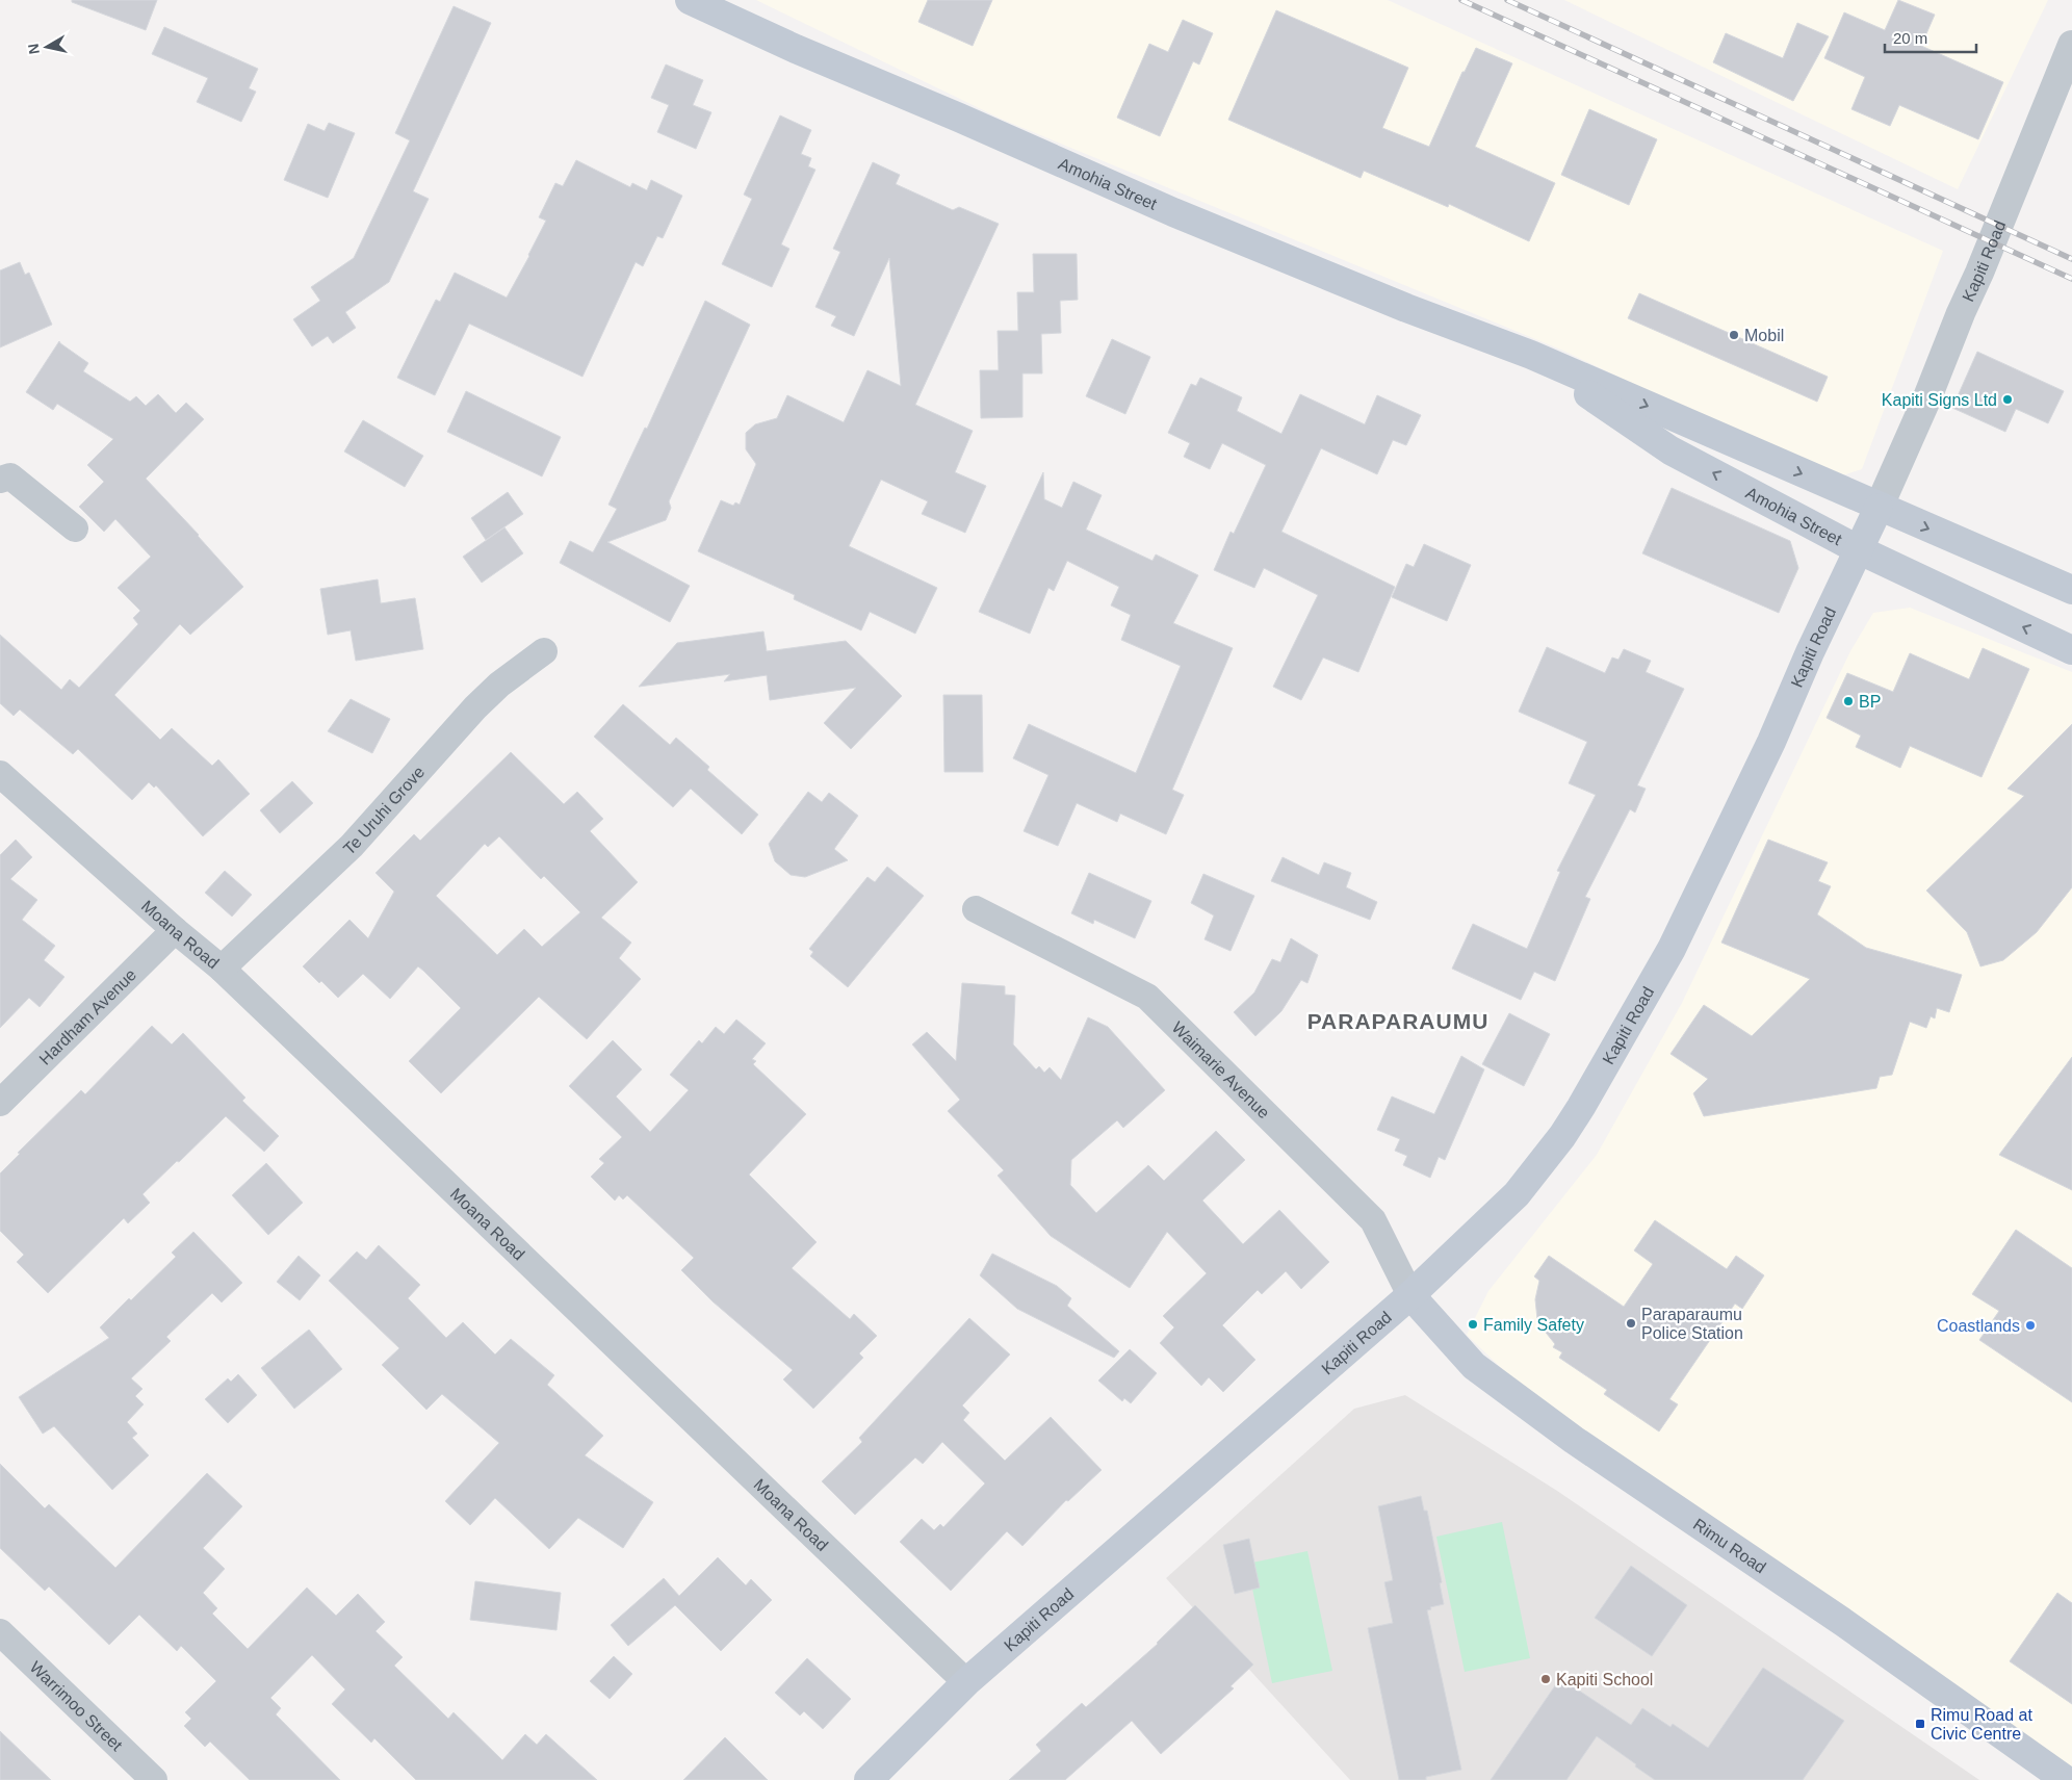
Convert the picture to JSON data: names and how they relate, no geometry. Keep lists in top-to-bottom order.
{
  "streets": {
    "main road": ["Amohia Street", "Kapiti Road", "Rimu Road"],
    "street": [
      "Te Uruhi Grove",
      "Moana Road",
      "Hardham Avenue",
      "Waimarie Avenue",
      "Warrimoo Street"
    ]
  },
  "crossings": [
    ["Amohia Street", "Kapiti Road"],
    ["Kapiti Road", "Moana Road"],
    ["Kapiti Road", "Waimarie Avenue"],
    ["Kapiti Road", "Rimu Road"],
    ["Te Uruhi Grove", "Moana Road"],
    ["Moana Road", "Hardham Avenue"],
    ["Waimarie Avenue", "Rimu Road"]
  ],
  "districts": ["PARAPARAUMU"],
  "places": {
    "other": [
      "Mobil",
      "Kapiti Signs Ltd",
      "BP",
      "Paraparaumu Police Station",
      "Family Safety",
      "Coastlands",
      "Kapiti School"
    ],
    "transit": ["Rimu Road at Civic Centre"]
  },
  "scale_bar": "20 m",
  "north": "left"
}
